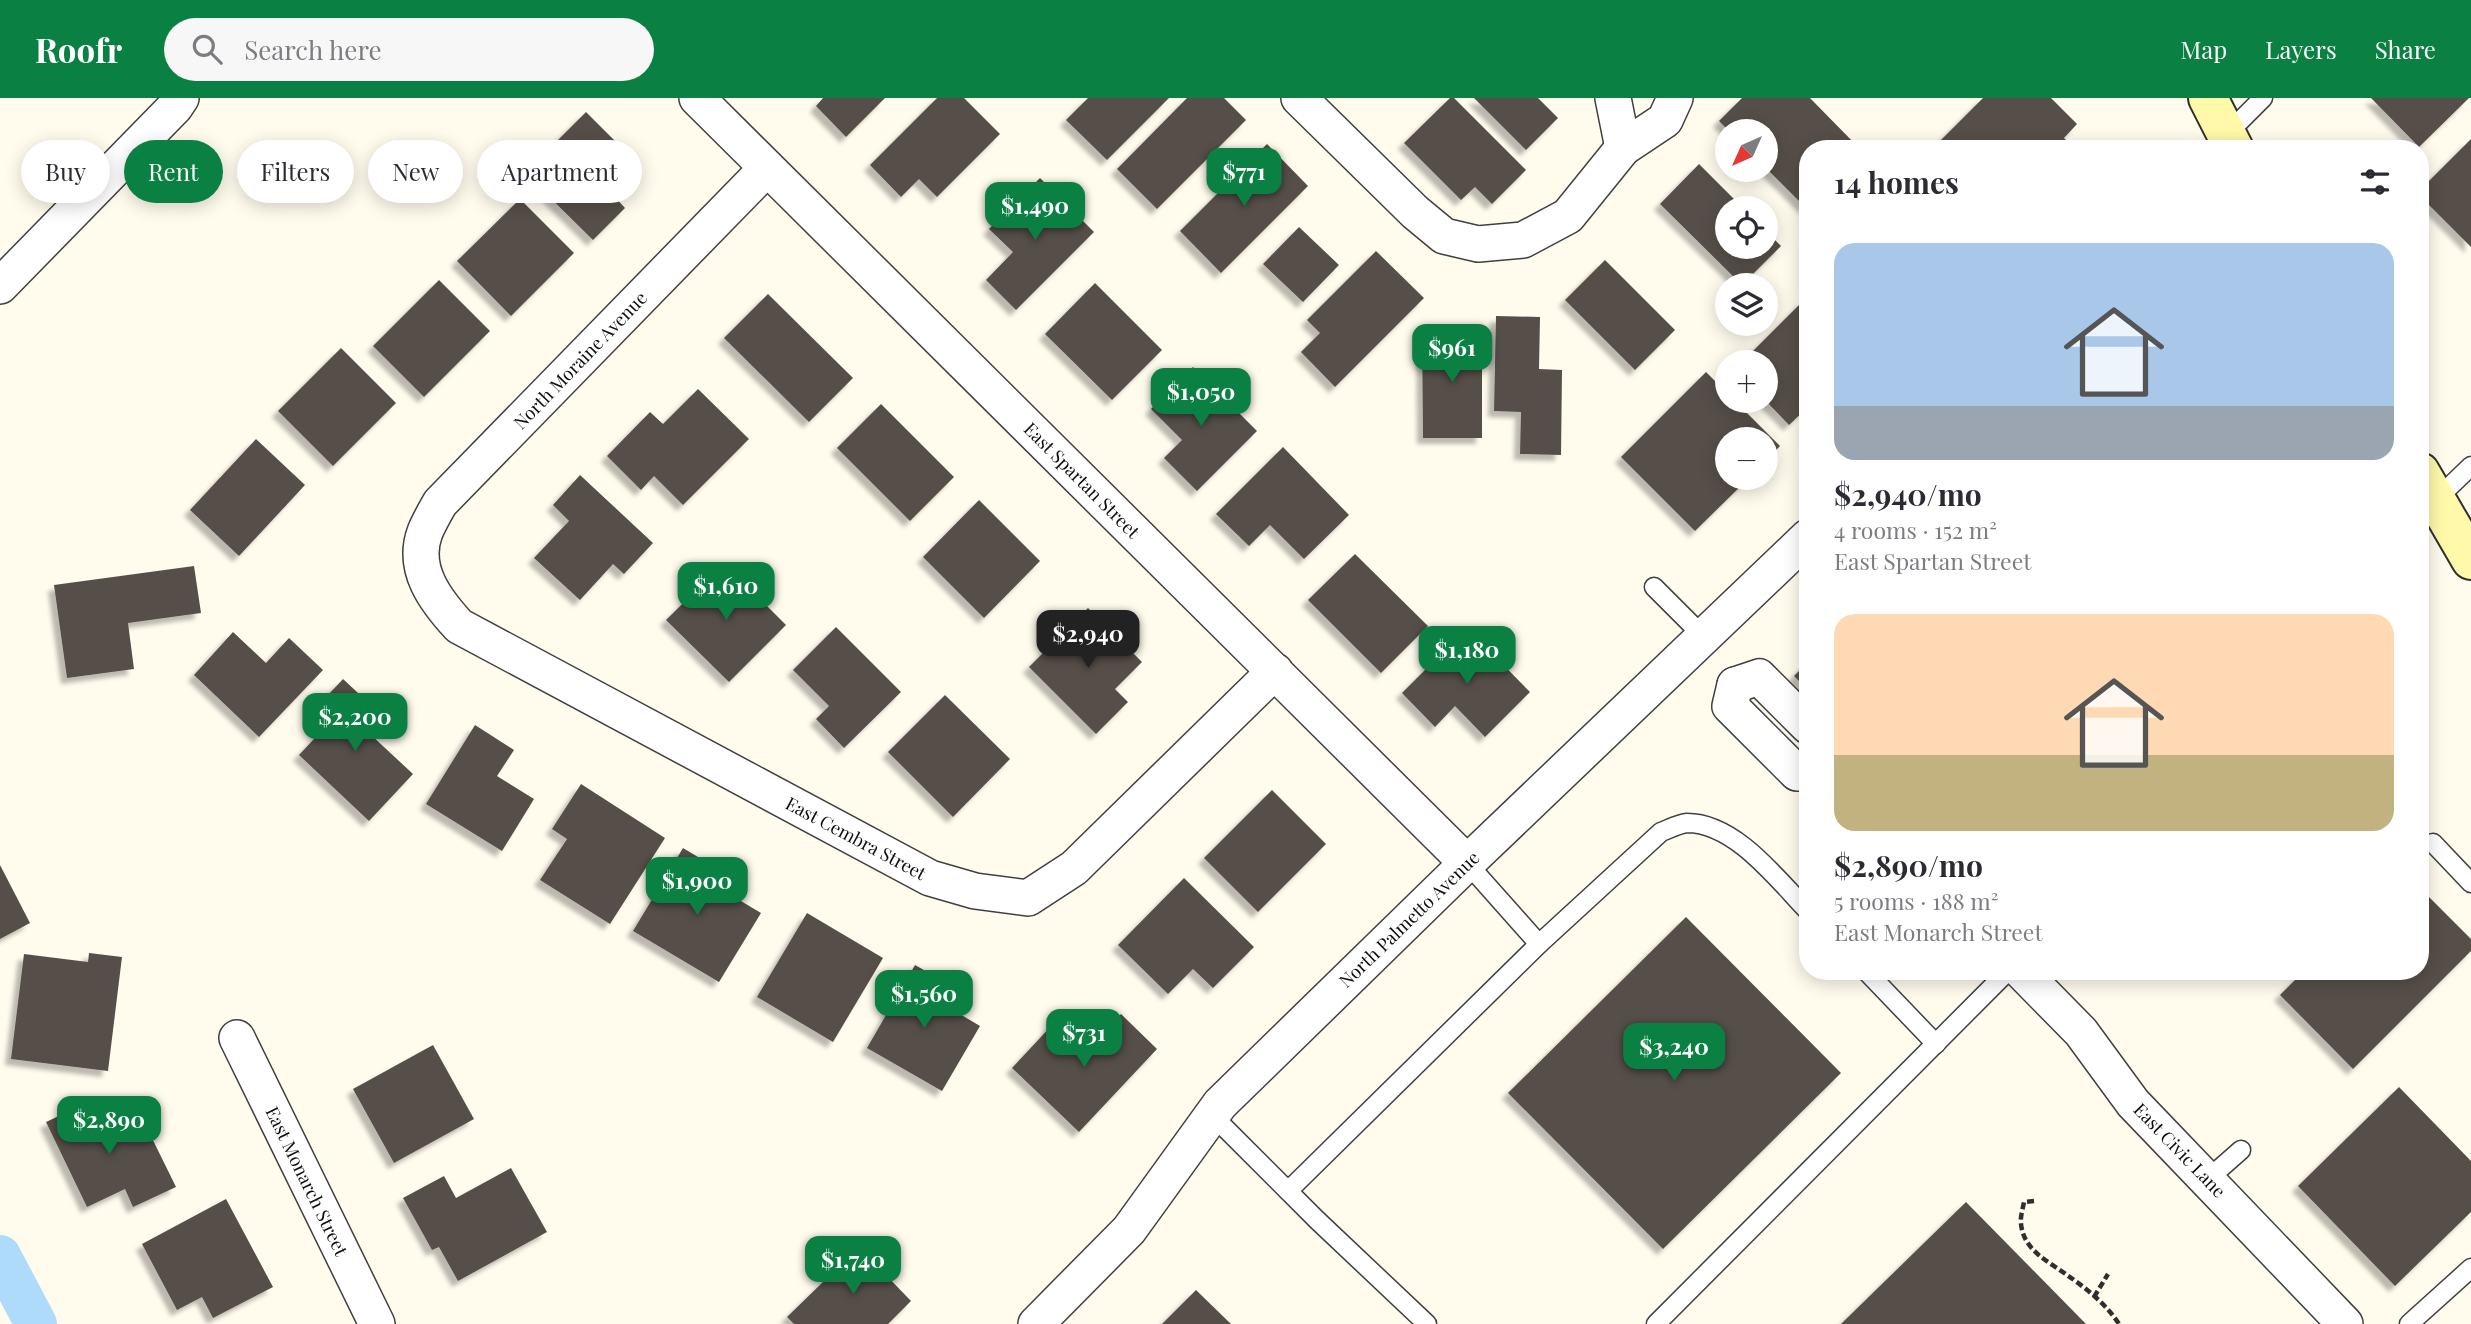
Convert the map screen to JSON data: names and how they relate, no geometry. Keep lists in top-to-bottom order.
{
  "streets": {
    "street": [
      "North Moraine Avenue",
      "East Spartan Street",
      "East Cembra Street",
      "North Palmetto Avenue",
      "East Civic Lane",
      "East Monarch Street"
    ]
  },
  "crossings": [
    ["North Moraine Avenue", "East Spartan Street"],
    ["North Moraine Avenue", "East Cembra Street"],
    ["East Spartan Street", "East Cembra Street"],
    ["East Spartan Street", "North Palmetto Avenue"]
  ],
  "north": "bottom left",
  "page": {
    "header": "Roofr",
    "search": "Search here",
    "nav": ["Map", "Layers", "Share"],
    "map_buttons": ["+", "−"],
    "chip": [
      "Buy",
      "Rent",
      "Filters",
      "New",
      "Apartment"
    ],
    "heading": "14 homes",
    "price": [
      "$771",
      "$1,490",
      "$961",
      "$1,050",
      "$1,610",
      "$2,940",
      "$1,180",
      "$2,200",
      "$1,900",
      "$1,560",
      "$731",
      "$3,240",
      "$2,890",
      "$1,740"
    ],
    "list": [
      {
        "name": "$2,940/mo",
        "note": "4 rooms · 152 m² · East Spartan Street"
      },
      {
        "name": "$2,890/mo",
        "note": "5 rooms · 188 m² · East Monarch Street"
      }
    ]
  }
}
